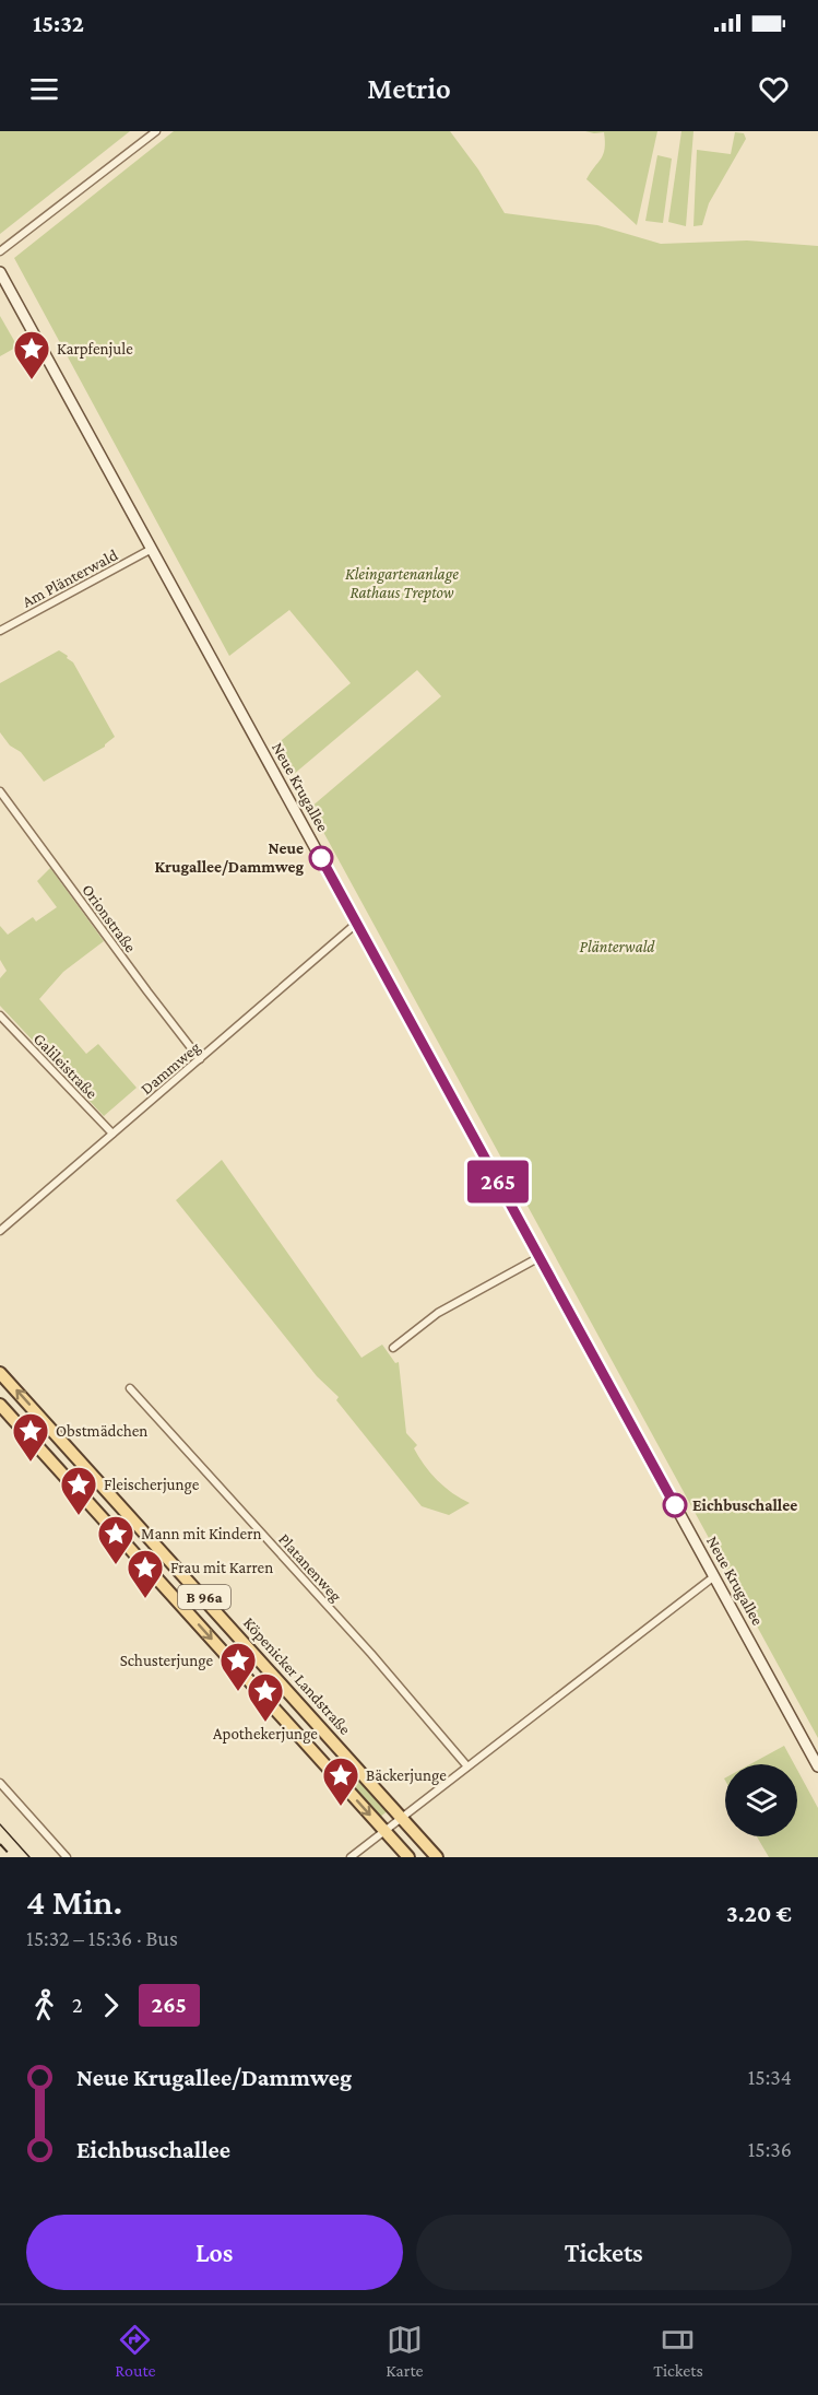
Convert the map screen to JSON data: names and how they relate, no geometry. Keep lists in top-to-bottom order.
{
  "streets": {
    "main road": ["B 96a", "Köpenicker Landstraße"],
    "street": [
      "Am Plänterwald",
      "Neue Krugallee",
      "Orionstraße",
      "Galileistraße",
      "Dammweg",
      "Platanenweg"
    ]
  },
  "crossings": [
    ["Am Plänterwald", "Neue Krugallee"],
    ["Neue Krugallee", "Dammweg"],
    ["Orionstraße", "Dammweg"],
    ["Galileistraße", "Dammweg"]
  ],
  "parks": ["Kleingartenanlage Rathaus Treptow", "Plänterwald"],
  "places": {
    "place": [
      "Karpfenjule",
      "Obstmädchen",
      "Fleischerjunge",
      "Mann mit Kindern",
      "Frau mit Karren",
      "Schusterjunge",
      "Apothekerjunge",
      "Bäckerjunge"
    ],
    "other": ["Neue Krugallee/Dammweg", "Eichbuschallee"]
  },
  "lines": ["bus line 265"],
  "page": {
    "status": "15:32",
    "header": "Metrio",
    "on_map": "265",
    "heading": ["4 Min.", "15:32 – 15:36 · Bus", "3.20 €"],
    "legs": ["2", "265"],
    "list": [
      {
        "name": "Neue Krugallee/Dammweg",
        "value": "15:34"
      },
      {
        "name": "Eichbuschallee",
        "value": "15:36"
      }
    ],
    "buttons": ["Los", "Tickets"],
    "tabs": ["Route", "Karte", "Tickets"]
  }
}
